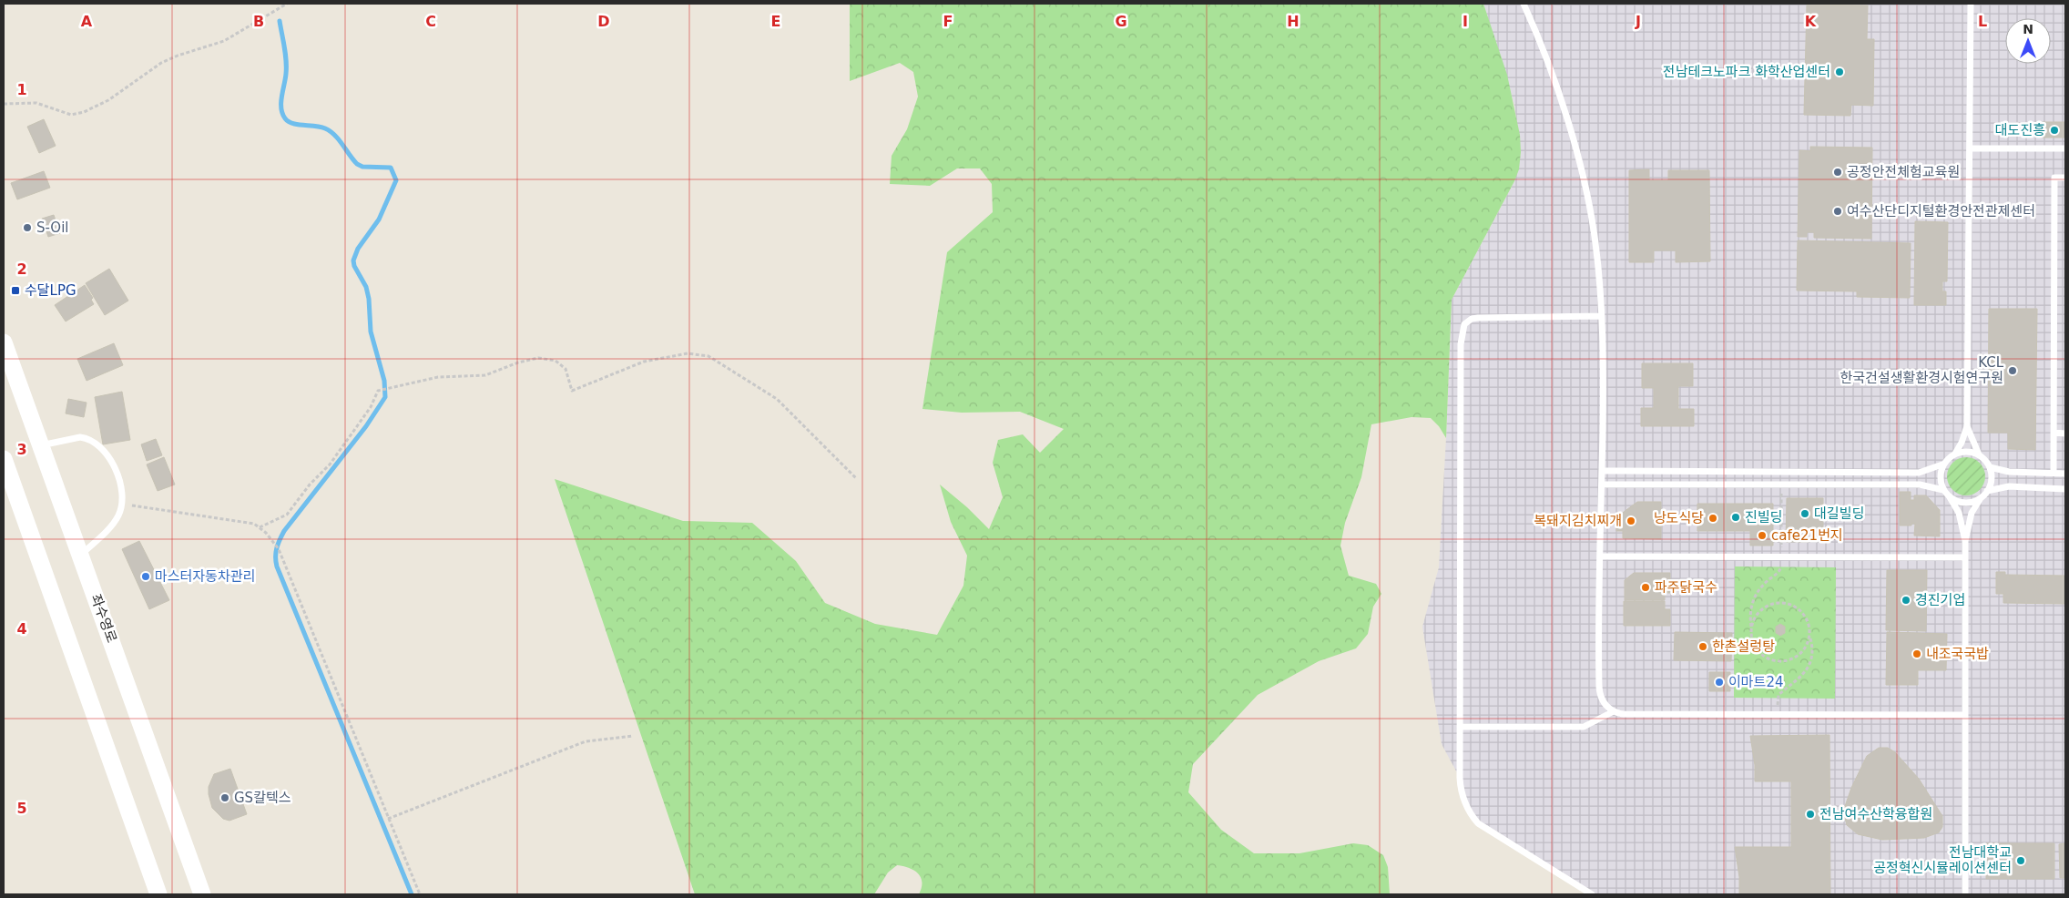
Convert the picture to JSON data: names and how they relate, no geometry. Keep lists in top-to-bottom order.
{
  "streets": {
    "street": ["좌수영로"]
  },
  "places": {
    "other": [
      "전남테크노파크 화학산업센터",
      "대도진흥",
      "공정안전체험교육원",
      "여수산단디지털환경안전관제센터",
      "S-Oil",
      "KCL 한국건설생활환경시험연구원",
      "대길빌딩",
      "진빌딩",
      "낭도식당",
      "복돼지김치찌개",
      "cafe21번지",
      "마스터자동차관리",
      "파주닭국수",
      "경진기업",
      "한촌설렁탕",
      "내조국국밥",
      "이마트24",
      "GS칼텍스",
      "전남여수산학융합원",
      "전남대학교 공정혁신시뮬레이션센터"
    ],
    "transit": ["수달LPG"]
  },
  "north": "top",
  "grid": {
    "columns": [
      "A",
      "B",
      "C",
      "D",
      "E",
      "F",
      "G",
      "H",
      "I",
      "J",
      "K",
      "L"
    ],
    "rows": [
      "1",
      "2",
      "3",
      "4",
      "5"
    ]
  }
}
